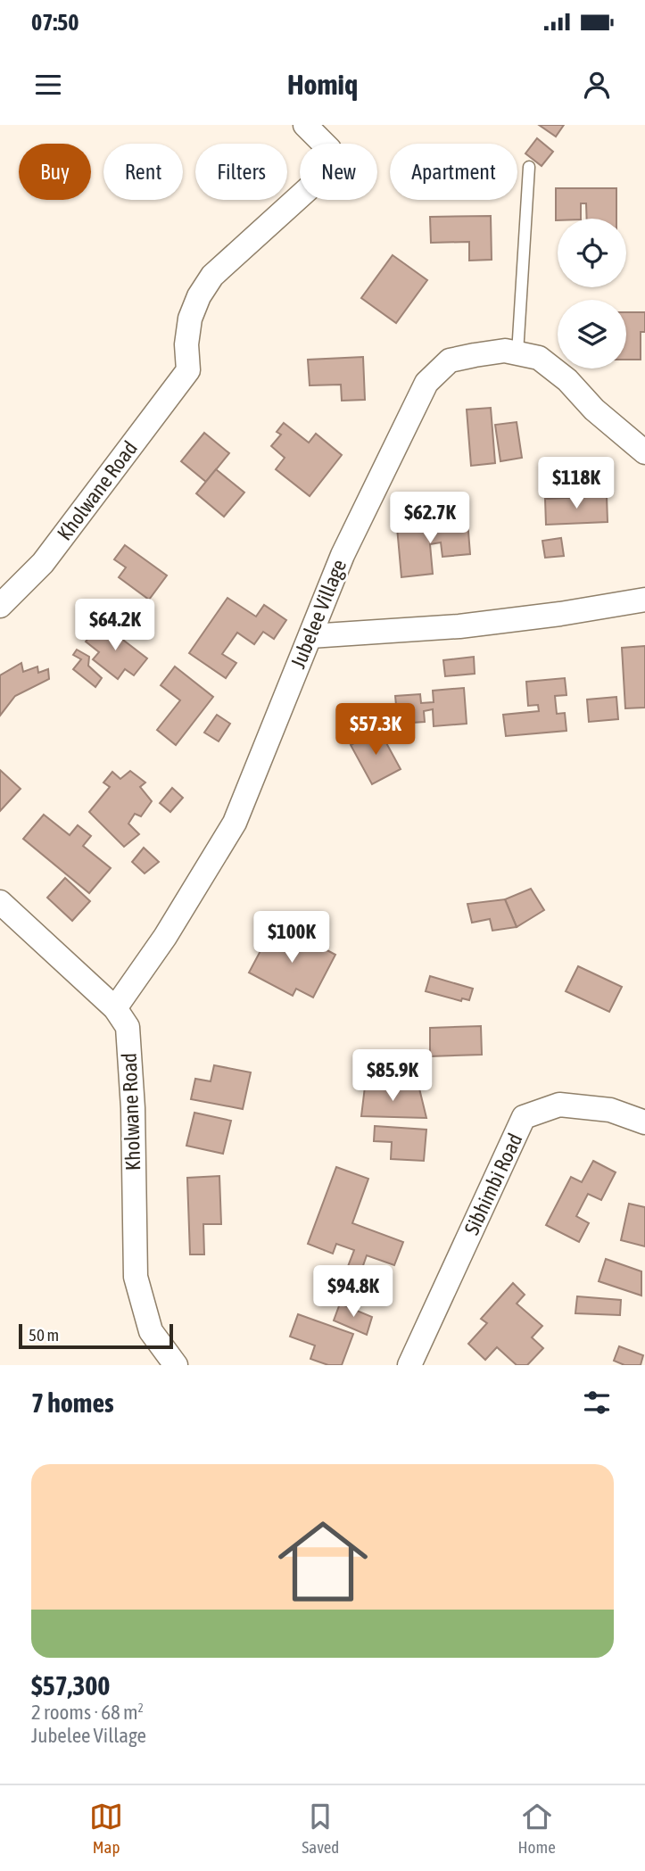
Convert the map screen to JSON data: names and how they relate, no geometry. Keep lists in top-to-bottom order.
{
  "streets": {
    "street": ["Kholwane Road", "Jubelee Village", "Sibhimbi Road"]
  },
  "crossings": [
    ["Kholwane Road", "Jubelee Village"]
  ],
  "scale_bar": "50 m",
  "page": {
    "status": "07:50",
    "header": "Homiq",
    "chip": [
      "Buy",
      "Rent",
      "Filters",
      "New",
      "Apartment"
    ],
    "price": [
      "$118K",
      "$62.7K",
      "$64.2K",
      "$57.3K",
      "$100K",
      "$85.9K",
      "$94.8K"
    ],
    "scale": "50 m",
    "heading": "7 homes",
    "list": [
      {
        "name": "$57,300",
        "note": "2 rooms · 68 m² · Jubelee Village"
      }
    ],
    "tabs": ["Map", "Saved", "Home"]
  }
}
